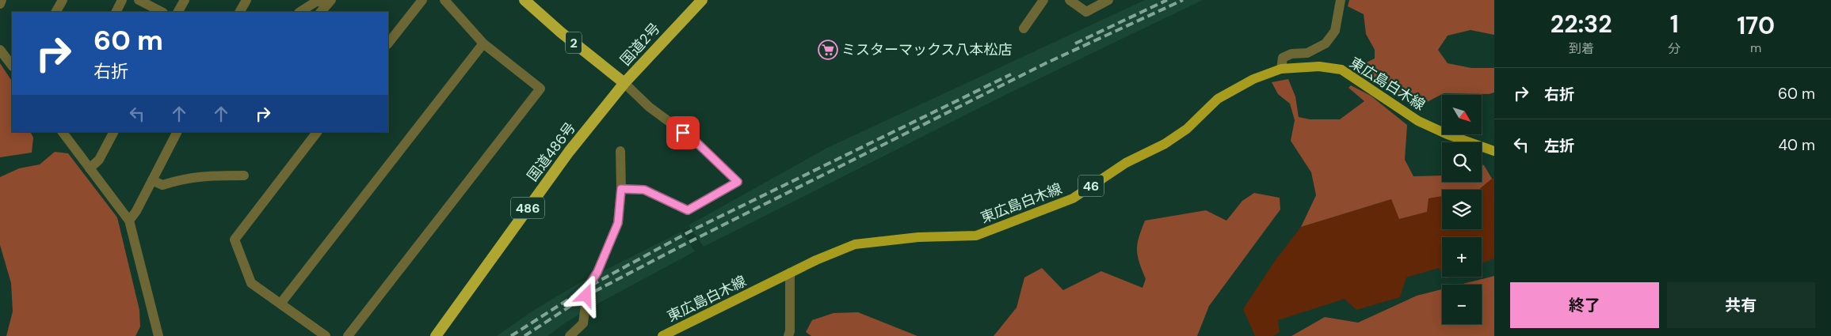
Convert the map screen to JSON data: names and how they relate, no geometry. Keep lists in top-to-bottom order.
{
  "streets": {
    "highway": [
      "2",
      "国道2号",
      "国道486号",
      "486"
    ],
    "main road": ["東広島白木線", "46"]
  },
  "crossings": [
    ["国道2号", "国道486号"]
  ],
  "places": {
    "supermarket": ["ミスターマックス八本松店"]
  },
  "north": "bottom right",
  "page": {
    "eta": [
      "22:32",
      "到着",
      "1",
      "分",
      "170",
      "m"
    ],
    "turn": ["60 m", "右折"],
    "list": [
      {
        "name": "右折",
        "value": "60 m"
      },
      {
        "name": "左折",
        "value": "40 m"
      }
    ],
    "map_buttons": ["+", "−"],
    "buttons": ["終了", "共有"]
  }
}
